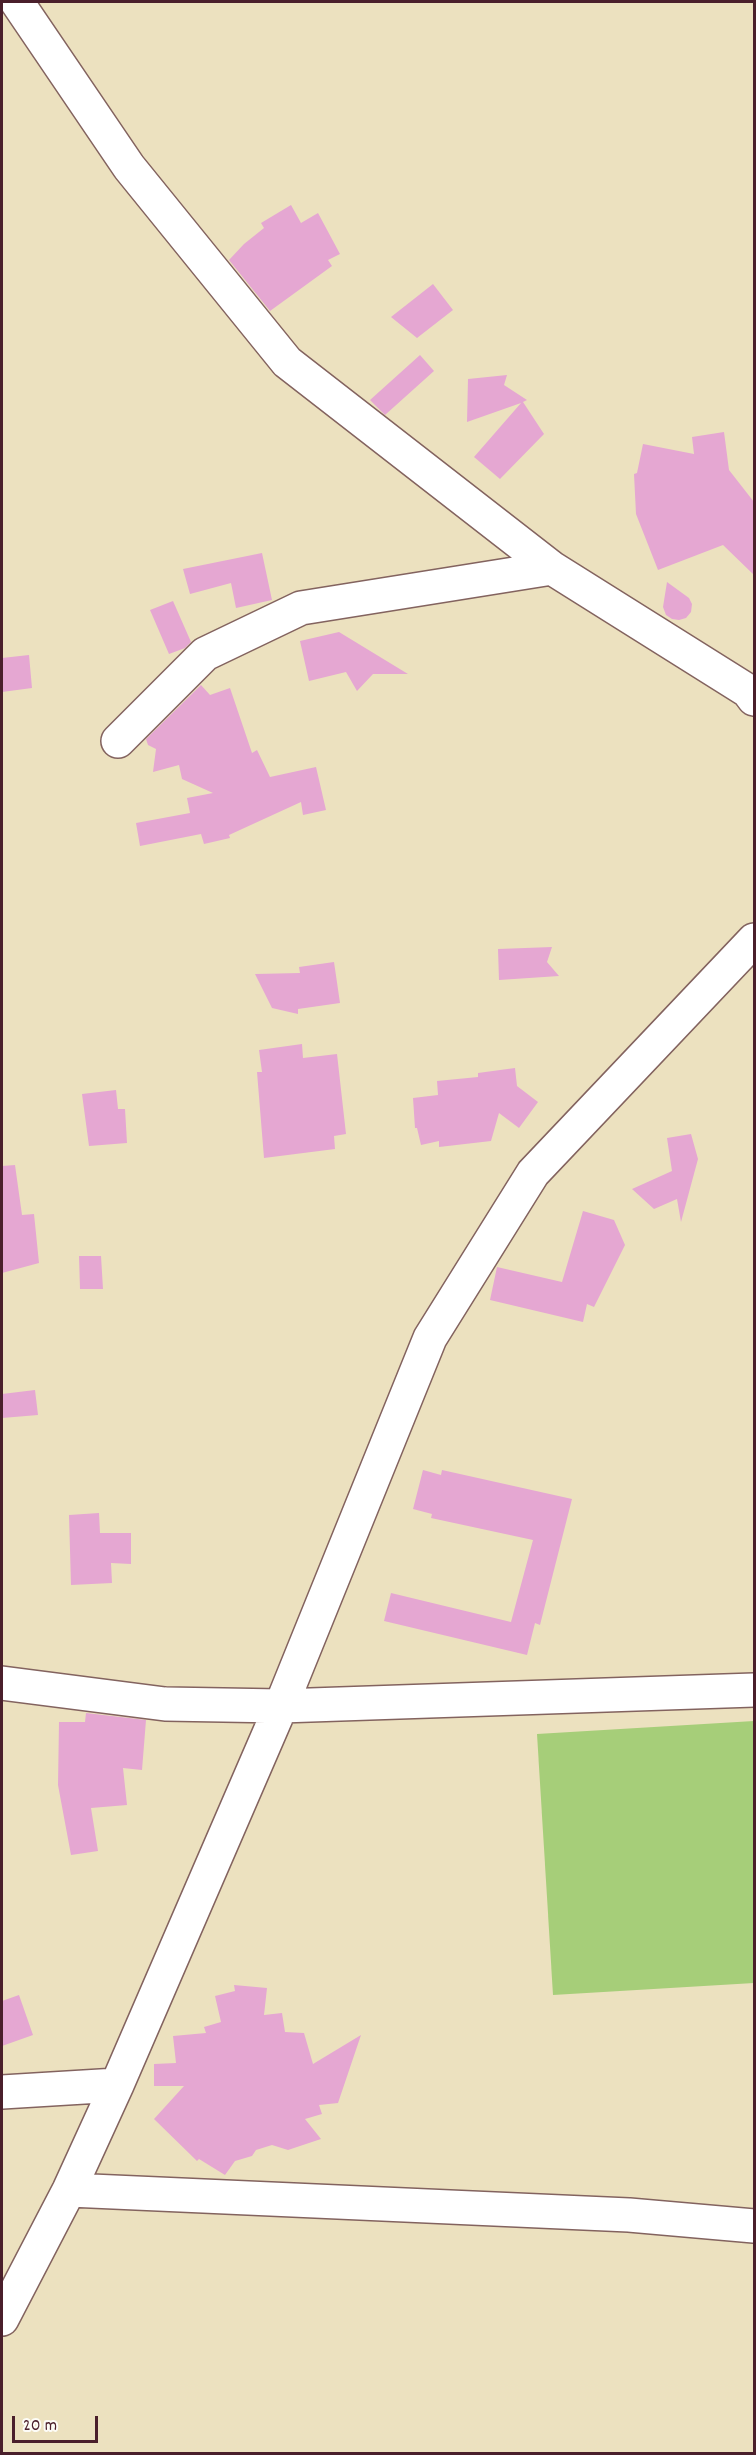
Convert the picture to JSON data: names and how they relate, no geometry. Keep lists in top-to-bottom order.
{
  "scale_bar": "20 m"
}
